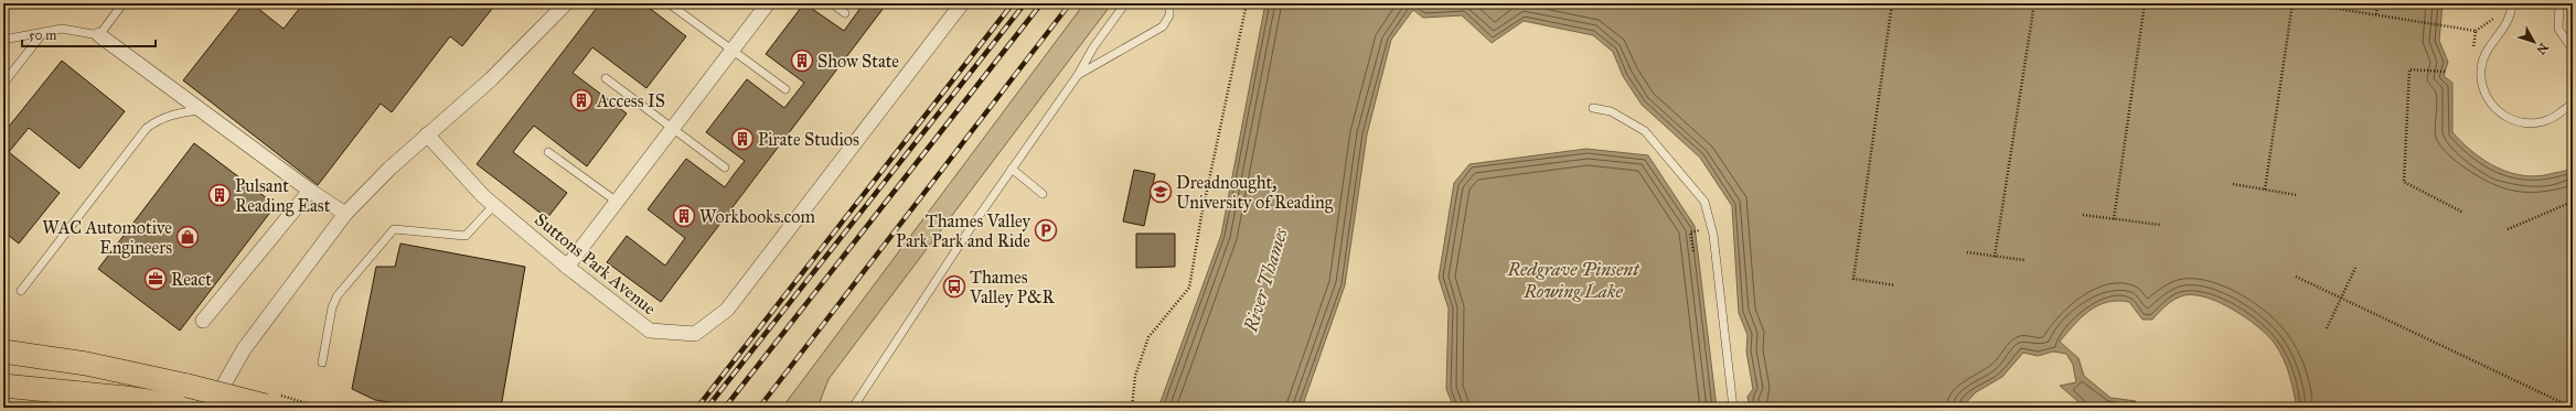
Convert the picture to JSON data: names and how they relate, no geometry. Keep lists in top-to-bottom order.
{
  "streets": {
    "street": ["Suttons Park Avenue"]
  },
  "water": ["Redgrave Pinsent Rowing Lake", "River Thames"],
  "places": {
    "building": [
      "Show State",
      "Access IS",
      "Pirate Studios",
      "Pulsant Reading East",
      "Workbooks.com"
    ],
    "school or university": ["Dreadnought, University of Reading"],
    "parking": ["Thames Valley Park Park and Ride"],
    "shop": ["WAC Automotive Engineers"],
    "office": ["React"],
    "bus stop": ["Thames Valley P&R"]
  },
  "scale_bar": "50 m",
  "north": "bottom right"
}
